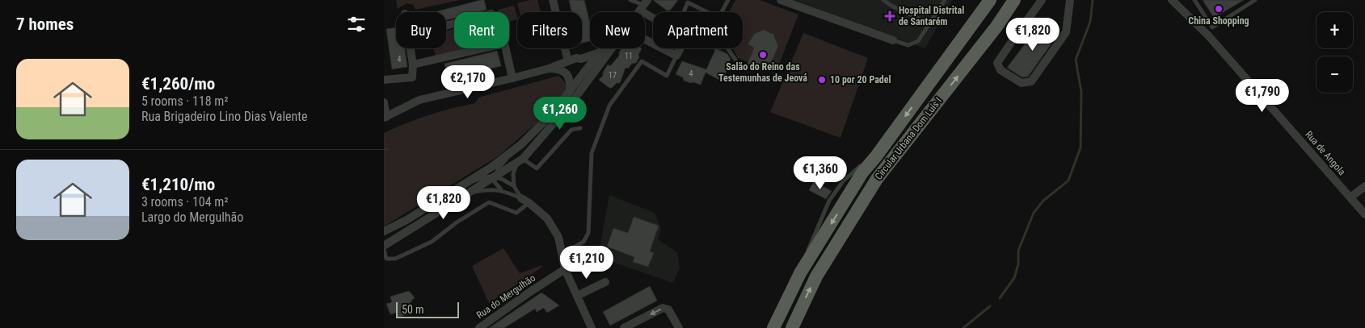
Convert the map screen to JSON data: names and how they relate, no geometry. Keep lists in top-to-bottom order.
{
  "streets": {
    "highway": ["Circular Urbana Dom Luís I"],
    "street": ["Rua de Angola", "Rua do Mergulhão"]
  },
  "places": {
    "other": ["China Shopping", "Salão do Reino das Testemunhas de Jeová", "10 por 20 Padel"],
    "health": ["Hospital Distrital de Santarém"]
  },
  "house_numbers": [
    "11",
    "4",
    "4",
    "17"
  ],
  "scale_bar": "50 m",
  "page": {
    "heading": "7 homes",
    "map_buttons": ["+", "−"],
    "chip": [
      "Buy",
      "Rent",
      "Filters",
      "New",
      "Apartment"
    ],
    "price": [
      "€1,820",
      "€2,170",
      "€1,790",
      "€1,260",
      "€1,360",
      "€1,820",
      "€1,210"
    ],
    "list": [
      {
        "name": "€1,260/mo",
        "note": "5 rooms · 118 m² · Rua Brigadeiro Lino Dias Valente"
      },
      {
        "name": "€1,210/mo",
        "note": "3 rooms · 104 m² · Largo do Mergulhão"
      }
    ],
    "scale": "50 m"
  }
}
